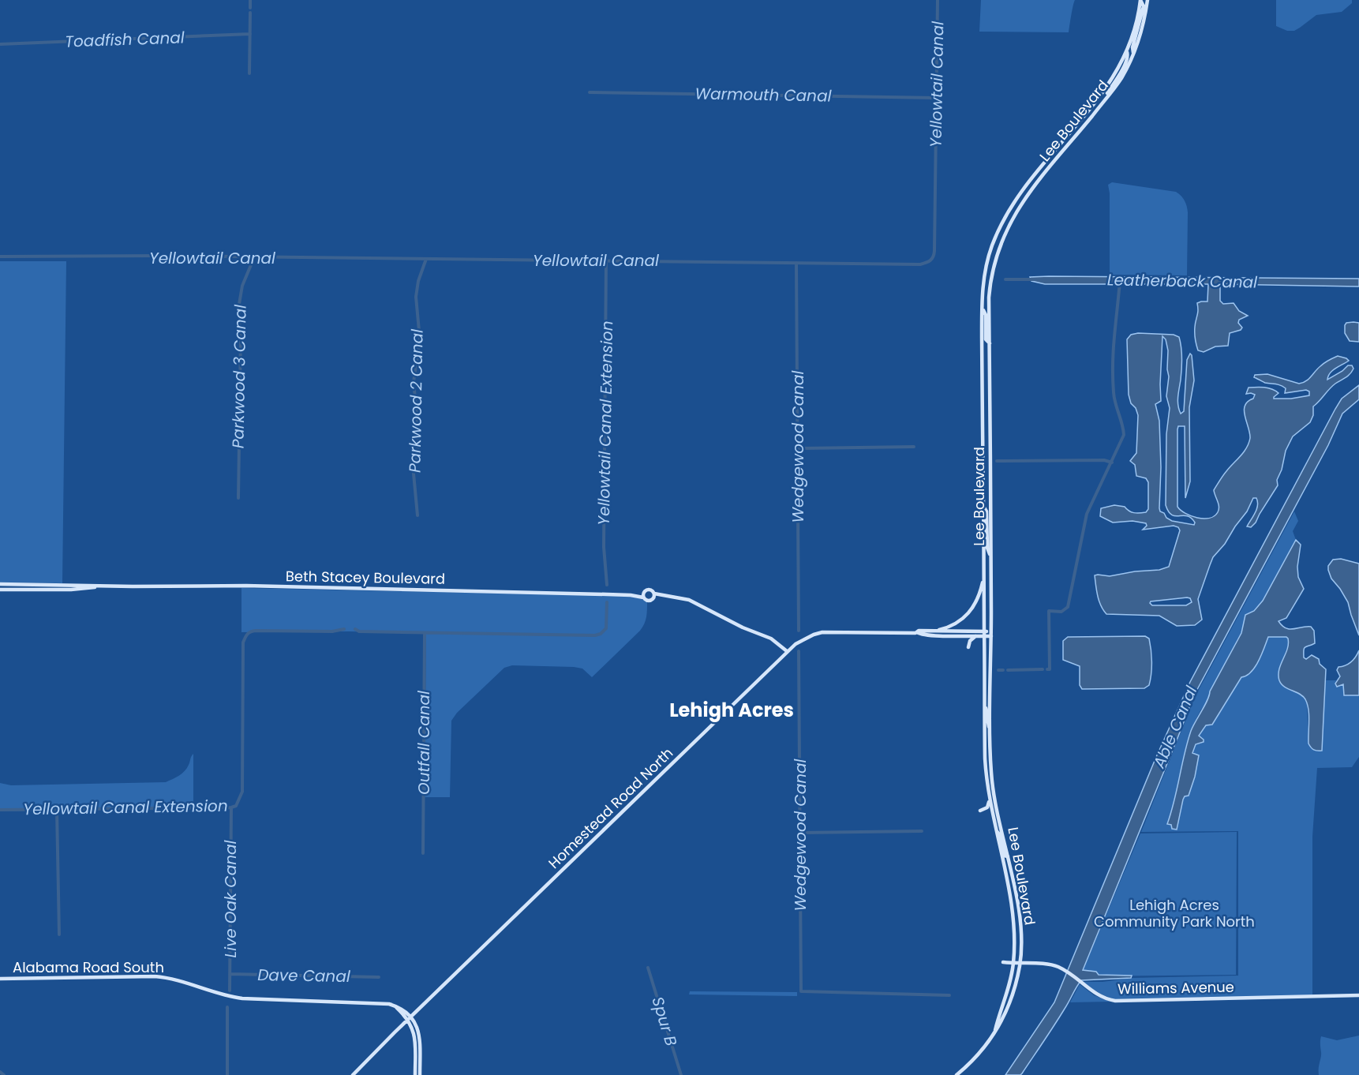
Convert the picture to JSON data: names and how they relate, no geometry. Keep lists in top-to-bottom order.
{
  "streets": {
    "main road": [
      "Lee Boulevard",
      "Beth Stacey Boulevard",
      "Homestead Road North",
      "Alabama Road South",
      "Williams Avenue"
    ]
  },
  "crossings": [
    ["Lee Boulevard", "Homestead Road North"],
    ["Lee Boulevard", "Williams Avenue"],
    ["Homestead Road North", "Alabama Road South"]
  ],
  "districts": ["Lehigh Acres"],
  "water": [
    "Toadfish Canal",
    "Yellowtail Canal",
    "Warmouth Canal",
    "Leatherback Canal",
    "Parkwood 3 Canal",
    "Parkwood 2 Canal",
    "Yellowtail Canal Extension",
    "Wedgewood Canal",
    "Able Canal",
    "Outfall Canal",
    "Live Oak Canal",
    "Dave Canal",
    "Spur B"
  ],
  "parks": ["Lehigh Acres Community Park North"]
}
